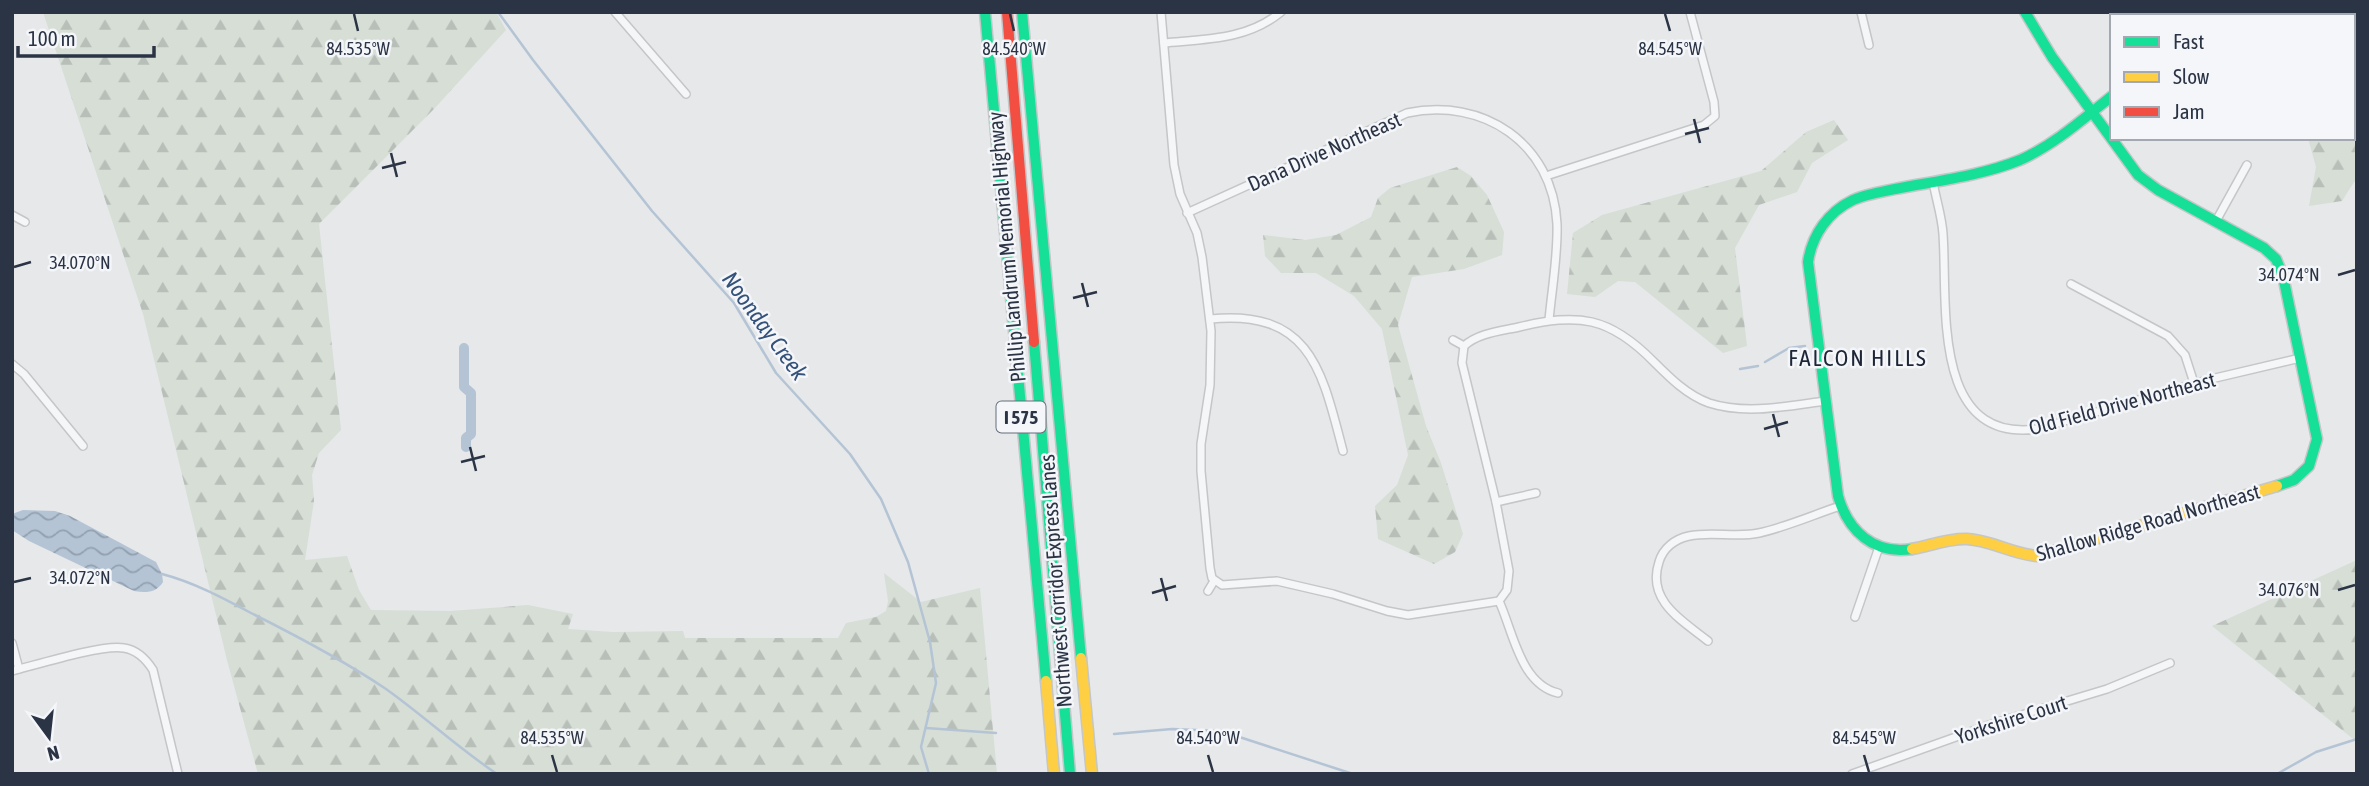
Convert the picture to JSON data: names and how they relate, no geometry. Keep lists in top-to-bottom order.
{
  "streets": {
    "main road": [
      "Phillip Landrum Memorial Highway",
      "I 575",
      "Shallow Ridge Road Northeast",
      "Northwest Corridor Express Lanes"
    ],
    "street": ["Dana Drive Northeast", "Old Field Drive Northeast", "Yorkshire Court"]
  },
  "crossings": [
    ["Old Field Drive Northeast", "Shallow Ridge Road Northeast"]
  ],
  "districts": ["FALCON HILLS"],
  "water": ["Noonday Creek"],
  "legend": ["Fast", "Slow", "Jam"],
  "scale_bar": "100 m",
  "north": "bottom",
  "coordinates": [
    "84.535°W",
    "84.540°W",
    "84.545°W",
    "34.070°N",
    "34.074°N",
    "34.072°N",
    "34.076°N"
  ]
}
